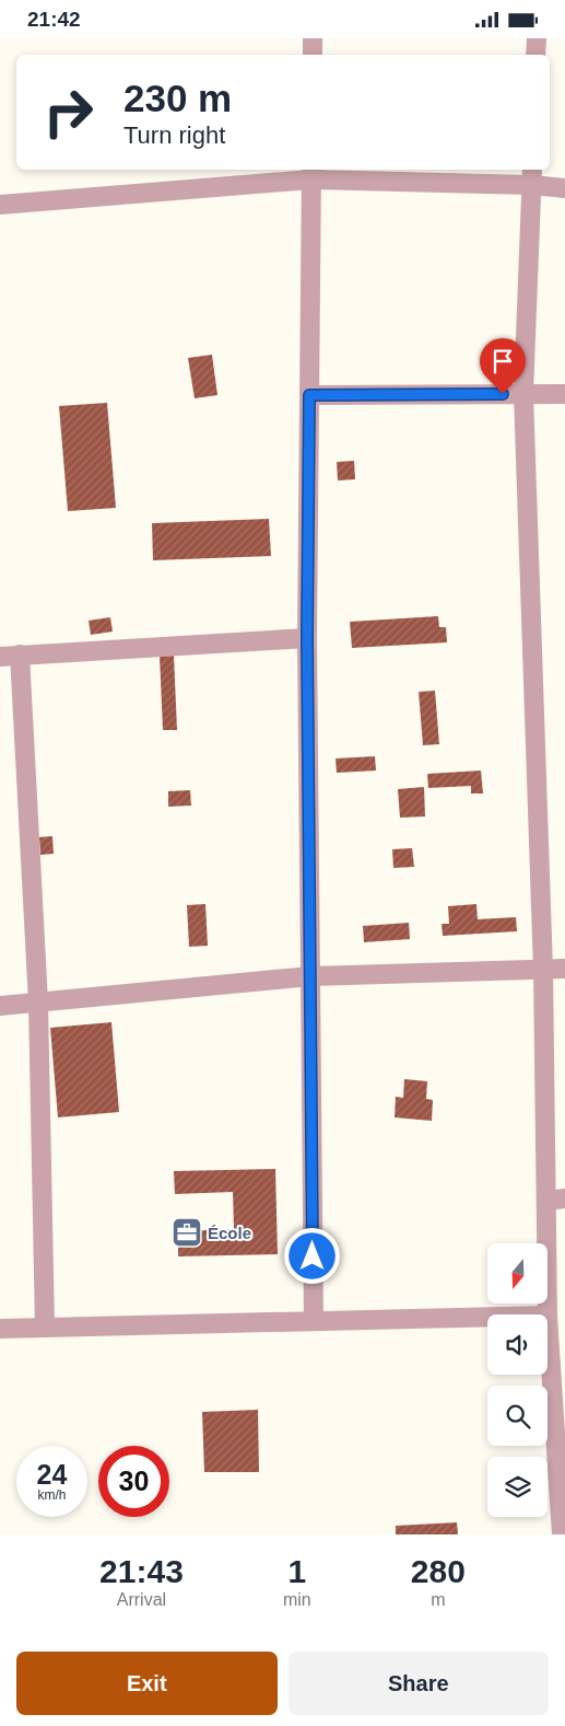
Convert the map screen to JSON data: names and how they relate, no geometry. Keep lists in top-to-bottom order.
{
  "places": {
    "office": ["École"]
  },
  "north": "bottom",
  "page": {
    "status": "21:42",
    "turn": ["230 m", "Turn right"],
    "speed": "24 km/h",
    "limit": "30",
    "eta": [
      "21:43",
      "Arrival",
      "1",
      "min",
      "280",
      "m"
    ],
    "buttons": ["Exit", "Share"]
  }
}
